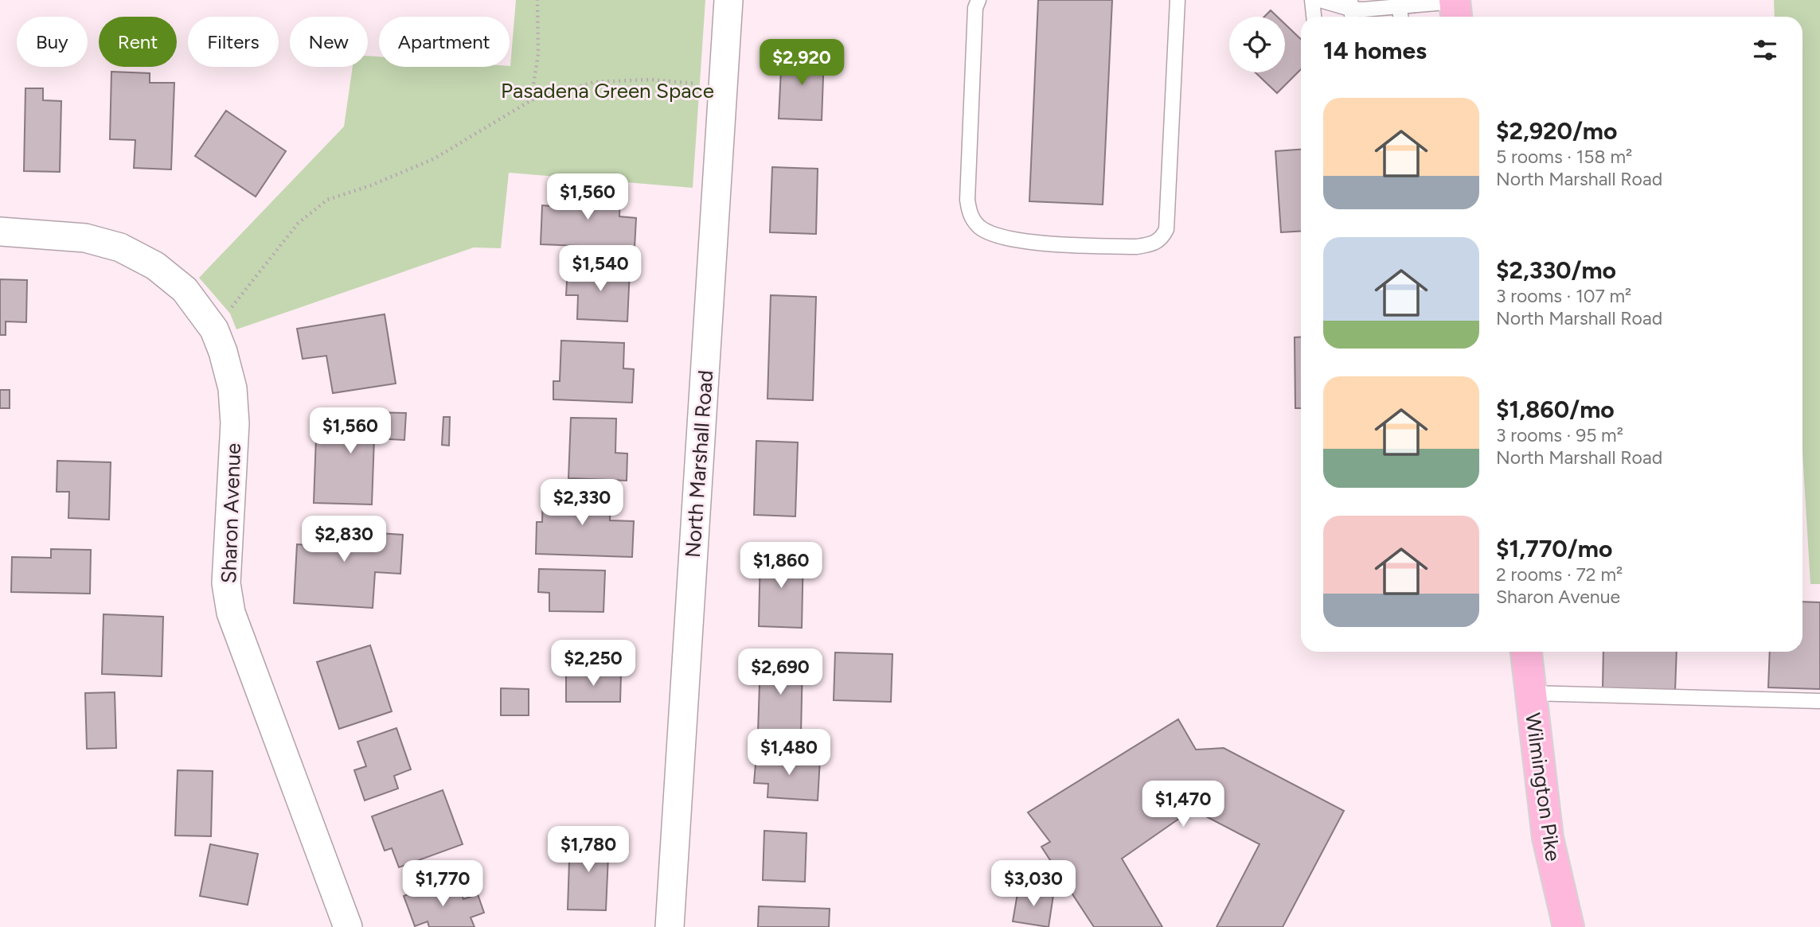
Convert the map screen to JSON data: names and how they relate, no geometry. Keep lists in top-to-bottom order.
{
  "streets": {
    "main road": ["Wilmington Pike"],
    "street": ["North Marshall Road", "Sharon Avenue"]
  },
  "parks": ["Pasadena Green Space"],
  "page": {
    "chip": [
      "Buy",
      "Rent",
      "Filters",
      "New",
      "Apartment"
    ],
    "heading": "14 homes",
    "price": [
      "$2,920",
      "$1,560",
      "$1,540",
      "$1,560",
      "$2,330",
      "$2,830",
      "$1,860",
      "$2,250",
      "$2,690",
      "$1,480",
      "$1,470",
      "$1,780",
      "$1,770",
      "$3,030"
    ],
    "list": [
      {
        "name": "$2,920/mo",
        "note": "5 rooms · 158 m² · North Marshall Road"
      },
      {
        "name": "$2,330/mo",
        "note": "3 rooms · 107 m² · North Marshall Road"
      },
      {
        "name": "$1,860/mo",
        "note": "3 rooms · 95 m² · North Marshall Road"
      },
      {
        "name": "$1,770/mo",
        "note": "2 rooms · 72 m² · Sharon Avenue"
      }
    ]
  }
}
